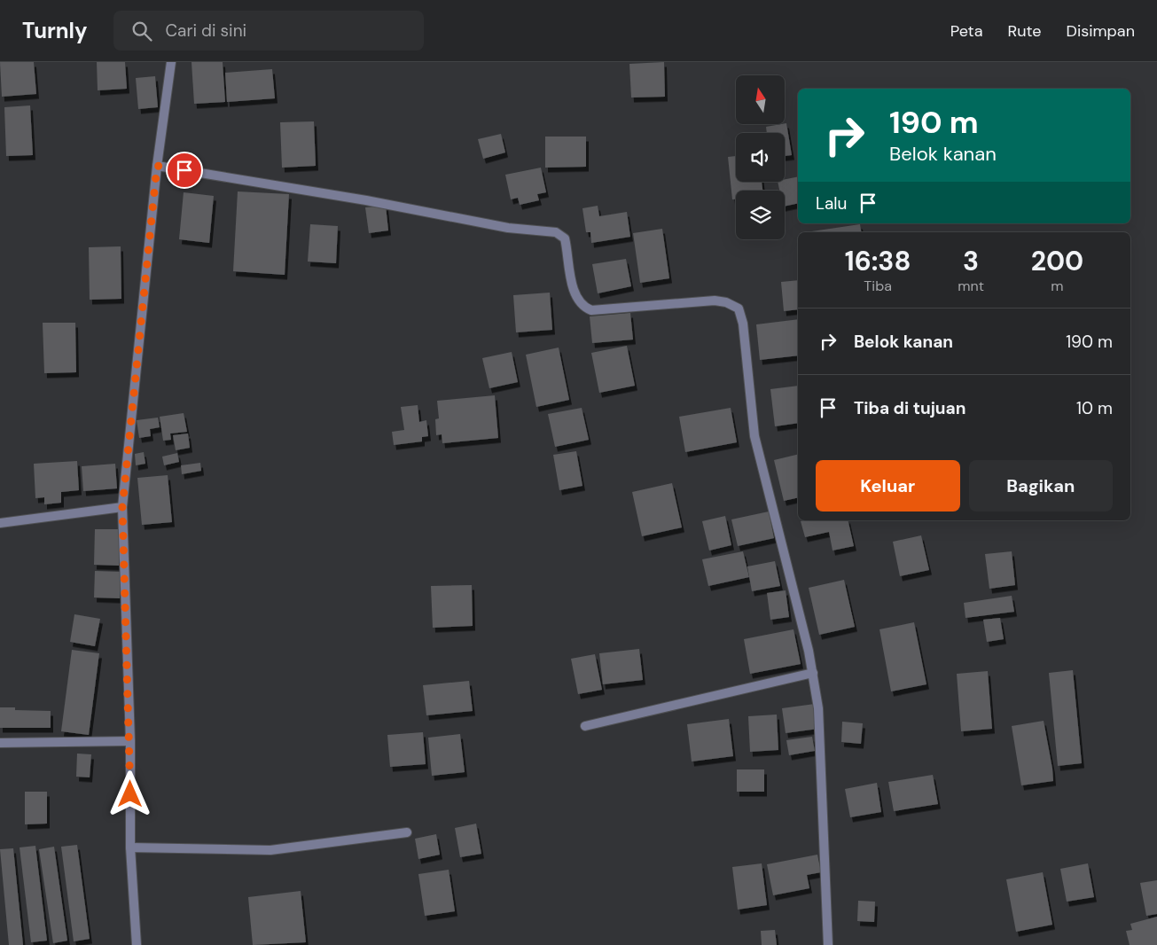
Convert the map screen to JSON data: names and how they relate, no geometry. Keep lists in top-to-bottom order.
{
  "north": "top",
  "page": {
    "header": "Turnly",
    "search": "Cari di sini",
    "nav": ["Peta", "Rute", "Disimpan"],
    "turn": ["190 m", "Belok kanan"],
    "then": "Lalu",
    "eta": [
      "16:38",
      "Tiba",
      "3",
      "mnt",
      "200",
      "m"
    ],
    "list": [
      {
        "name": "Belok kanan",
        "value": "190 m"
      },
      {
        "name": "Tiba di tujuan",
        "value": "10 m"
      }
    ],
    "buttons": ["Keluar", "Bagikan"]
  }
}
